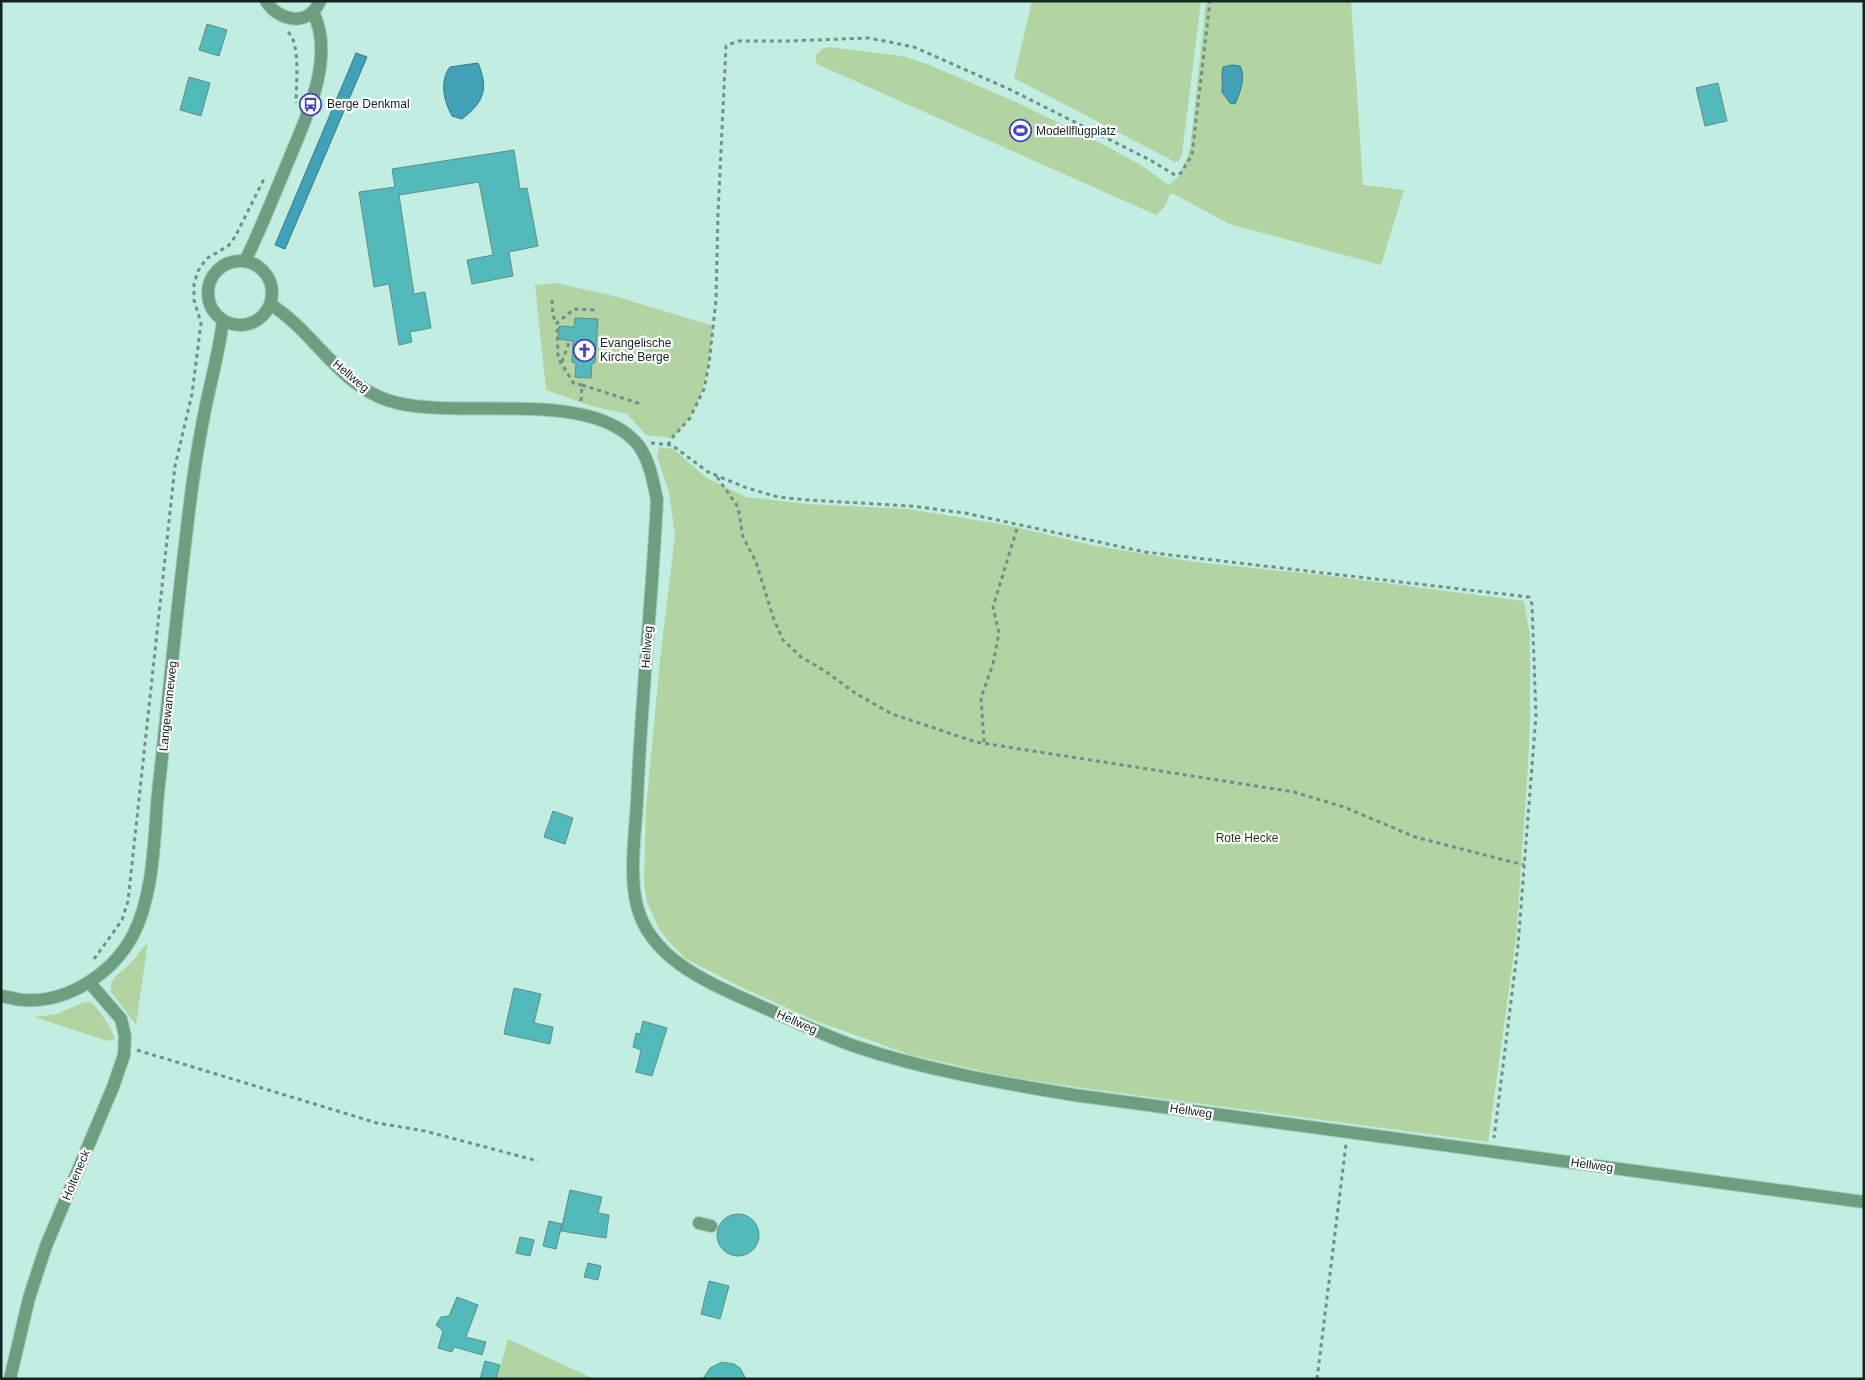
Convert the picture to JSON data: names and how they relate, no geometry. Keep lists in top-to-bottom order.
{
  "streets": {
    "street": ["Hellweg", "Langewanneweg", "Holteneck"]
  },
  "crossings": [
    ["Hellweg", "Langewanneweg"],
    ["Langewanneweg", "Holteneck"]
  ],
  "parks": ["Rote Hecke"],
  "places": {
    "bus stop": ["Berge Denkmal"],
    "sports": ["Modellflugplatz"],
    "church": ["Evangelische Kirche Berge"]
  }
}
